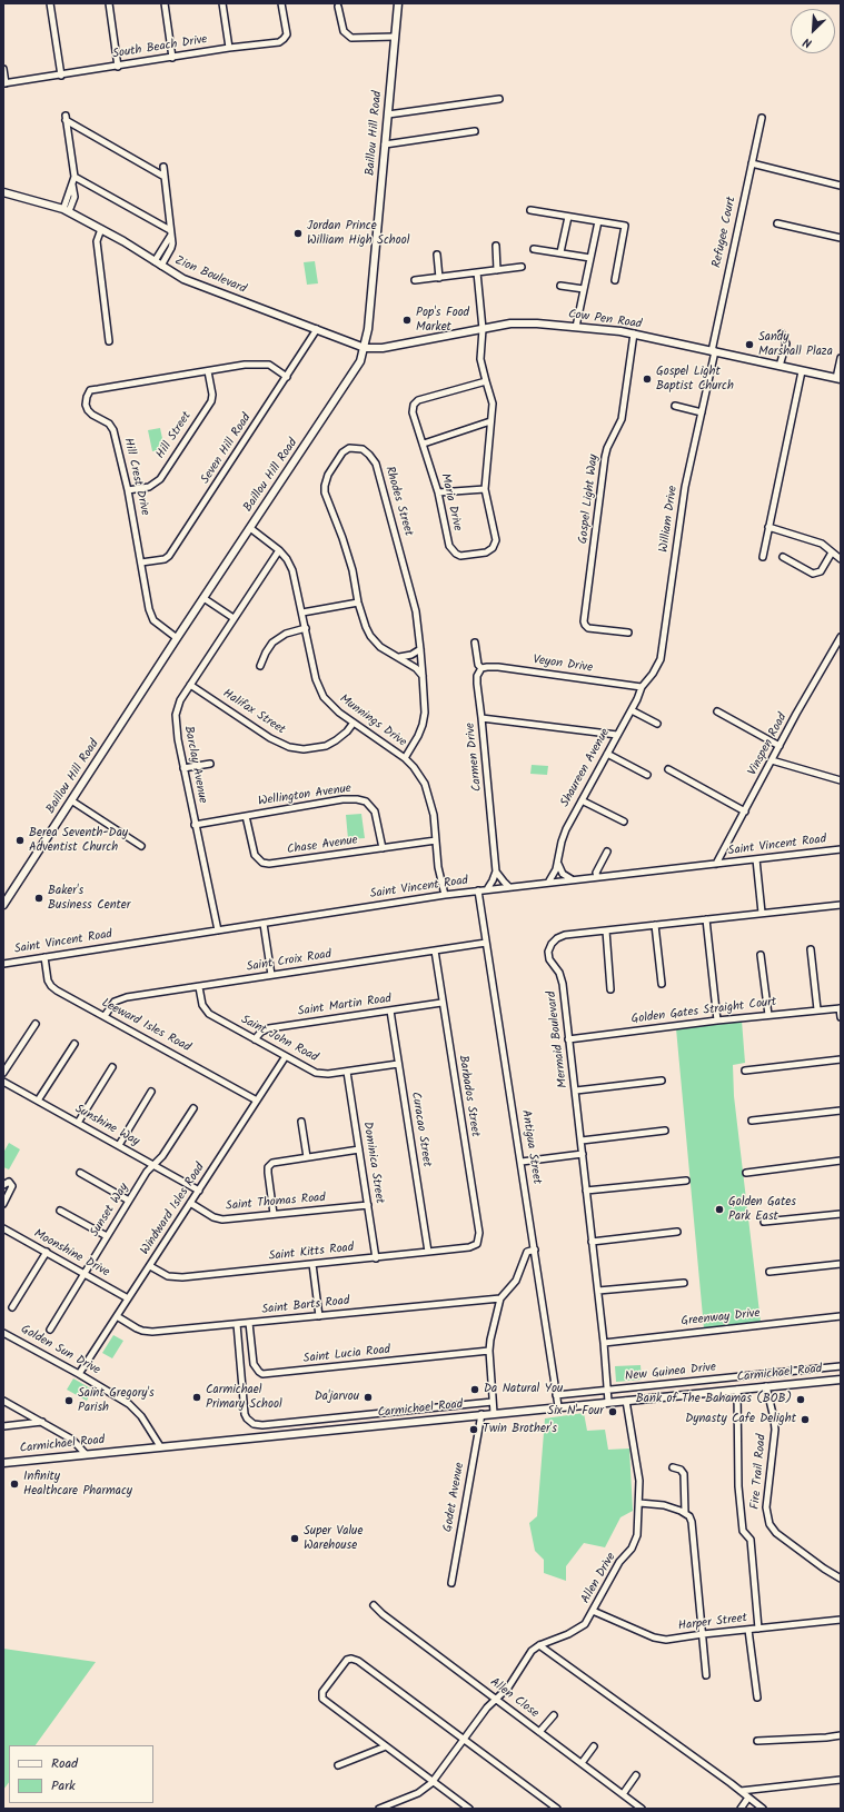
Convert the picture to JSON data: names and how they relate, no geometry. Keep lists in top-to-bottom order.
{
  "streets": {
    "main road": [
      "Baillou Hill Road",
      "Zion Boulevard",
      "Cow Pen Road",
      "Carmichael Road"
    ],
    "street": [
      "South Beach Drive",
      "Refugee Court",
      "Hill Street",
      "Seven Hill Road",
      "Hill Crest Drive",
      "Gospel Light Way",
      "Rhodes Street",
      "Maria Drive",
      "William Drive",
      "Veyon Drive",
      "Halifax Street",
      "Munnings Drive",
      "Vinspen Road",
      "Carmen Drive",
      "Barclay Avenue",
      "Shaureen Avenue",
      "Wellington Avenue",
      "Chase Avenue",
      "Saint Vincent Road",
      "Saint Croix Road",
      "Saint Martin Road",
      "Golden Gates Straight Court",
      "Leeward Isles Road",
      "Saint John Road",
      "Mermaid Boulevard",
      "Barbados Street",
      "Sunshine Way",
      "Curacao Street",
      "Antigua Street",
      "Dominica Street",
      "Saint Thomas Road",
      "Windward Isles Road",
      "Sunset Way",
      "Saint Kitts Road",
      "Moonshine Drive",
      "Saint Barts Road",
      "Greenway Drive",
      "Golden Sun Drive",
      "Saint Lucia Road",
      "New Guinea Drive",
      "Fire Trail Road",
      "Godet Avenue",
      "Allen Drive",
      "Harper Street",
      "Allen Close"
    ]
  },
  "crossings": [
    ["Baillou Hill Road", "Zion Boulevard"],
    ["Baillou Hill Road", "Cow Pen Road"],
    ["Baillou Hill Road", "Hill Crest Drive"],
    ["Baillou Hill Road", "Munnings Drive"],
    ["Refugee Court", "Cow Pen Road"],
    ["Refugee Court", "William Drive"],
    ["Zion Boulevard", "Cow Pen Road"],
    ["Zion Boulevard", "Seven Hill Road"],
    ["Cow Pen Road", "Gospel Light Way"],
    ["Cow Pen Road", "Maria Drive"],
    ["Cow Pen Road", "William Drive"],
    ["Hill Street", "Hill Crest Drive"],
    ["Seven Hill Road", "Hill Crest Drive"],
    ["Rhodes Street", "Munnings Drive"],
    ["William Drive", "Veyon Drive"],
    ["William Drive", "Shaureen Avenue"],
    ["Veyon Drive", "Carmen Drive"],
    ["Veyon Drive", "Shaureen Avenue"],
    ["Halifax Street", "Munnings Drive"],
    ["Halifax Street", "Barclay Avenue"],
    ["Munnings Drive", "Barclay Avenue"],
    ["Munnings Drive", "Chase Avenue"],
    ["Munnings Drive", "Saint Vincent Road"],
    ["Vinspen Road", "Saint Vincent Road"],
    ["Barclay Avenue", "Wellington Avenue"],
    ["Barclay Avenue", "Saint Vincent Road"],
    ["Shaureen Avenue", "Saint Vincent Road"],
    ["Wellington Avenue", "Chase Avenue"],
    ["Saint Vincent Road", "Leeward Isles Road"],
    ["Saint Vincent Road", "Antigua Street"],
    ["Saint Croix Road", "Leeward Isles Road"],
    ["Saint Croix Road", "Saint John Road"],
    ["Saint Croix Road", "Barbados Street"],
    ["Saint Croix Road", "Antigua Street"],
    ["Saint Martin Road", "Saint John Road"],
    ["Saint Martin Road", "Barbados Street"],
    ["Saint Martin Road", "Curacao Street"],
    ["Golden Gates Straight Court", "Mermaid Boulevard"],
    ["Leeward Isles Road", "Windward Isles Road"],
    ["Saint John Road", "Curacao Street"],
    ["Saint John Road", "Dominica Street"],
    ["Saint John Road", "Windward Isles Road"],
    ["Mermaid Boulevard", "Greenway Drive"],
    ["Mermaid Boulevard", "New Guinea Drive"],
    ["Mermaid Boulevard", "Carmichael Road"],
    ["Barbados Street", "Saint Kitts Road"],
    ["Sunshine Way", "Windward Isles Road"],
    ["Sunshine Way", "Sunset Way"],
    ["Curacao Street", "Saint Kitts Road"],
    ["Antigua Street", "New Guinea Drive"],
    ["Antigua Street", "Carmichael Road"],
    ["Dominica Street", "Saint Thomas Road"],
    ["Dominica Street", "Saint Kitts Road"],
    ["Saint Thomas Road", "Windward Isles Road"],
    ["Windward Isles Road", "Saint Kitts Road"],
    ["Windward Isles Road", "Moonshine Drive"],
    ["Windward Isles Road", "Saint Barts Road"],
    ["Windward Isles Road", "Golden Sun Drive"],
    ["Sunset Way", "Moonshine Drive"],
    ["Saint Barts Road", "Saint Lucia Road"],
    ["Golden Sun Drive", "Carmichael Road"],
    ["Carmichael Road", "Fire Trail Road"],
    ["Carmichael Road", "Godet Avenue"],
    ["Carmichael Road", "Allen Drive"],
    ["Allen Drive", "Harper Street"],
    ["Allen Drive", "Allen Close"]
  ],
  "places": [
    "Jordan Prince William High School",
    "Pop's Food Market",
    "Sandy Marshall Plaza",
    "Gospel Light Baptist Church",
    "Berea Seventh-Day Adventist Church",
    "Baker's Business Center",
    "Golden Gates Park East",
    "Da Natural You",
    "Carmichael Primary School",
    "Da'jarvou",
    "Bank of The Bahamas (BOB)",
    "Saint Gregory's Parish",
    "Six N' Four",
    "Dynasty Cafe Delight",
    "Twin Brother's",
    "Infinity Healthcare Pharmacy",
    "Super Value Warehouse"
  ],
  "legend": ["Road", "Park"],
  "north": "bottom left"
}
